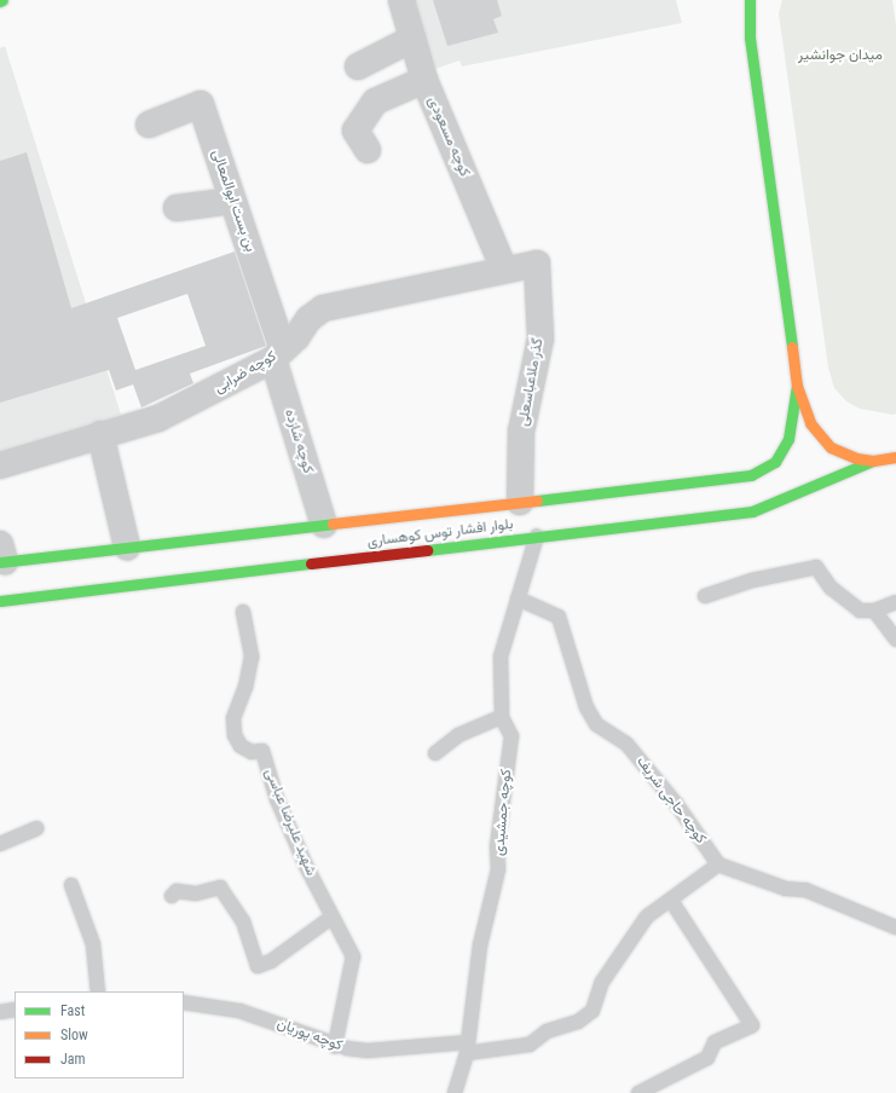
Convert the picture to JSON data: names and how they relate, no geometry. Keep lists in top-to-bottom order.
{
  "streets": {
    "main road": ["بلوار افشار توس کوهساری"],
    "street": [
      "کوچه مسعودی",
      "بن بست ابوالمعالی",
      "کوچه ضرابی",
      "گذر ملاعباسعلی",
      "کوچه شازده"
    ],
    "lane": [
      "کوچه حاجی شریف",
      "کوچه جمشیدی",
      "شهید علیرضا عباسی",
      "کوچه پوریان"
    ]
  },
  "crossings": [
    ["کوچه مسعودی", "کوچه ضرابی"],
    ["بن بست ابوالمعالی", "کوچه ضرابی"],
    ["بن بست ابوالمعالی", "کوچه شازده"],
    ["کوچه ضرابی", "گذر ملاعباسعلی"],
    ["کوچه ضرابی", "کوچه شازده"],
    ["گذر ملاعباسعلی", "بلوار افشار توس کوهساری"],
    ["کوچه شازده", "بلوار افشار توس کوهساری"],
    ["بلوار افشار توس کوهساری", "کوچه جمشیدی"],
    ["کوچه حاجی شریف", "کوچه جمشیدی"],
    ["کوچه حاجی شریف", "کوچه پوریان"],
    ["کوچه جمشیدی", "کوچه پوریان"],
    ["شهید علیرضا عباسی", "کوچه پوریان"]
  ],
  "parks": ["میدان جوانشیر"],
  "legend": ["Fast", "Slow", "Jam"]
}
